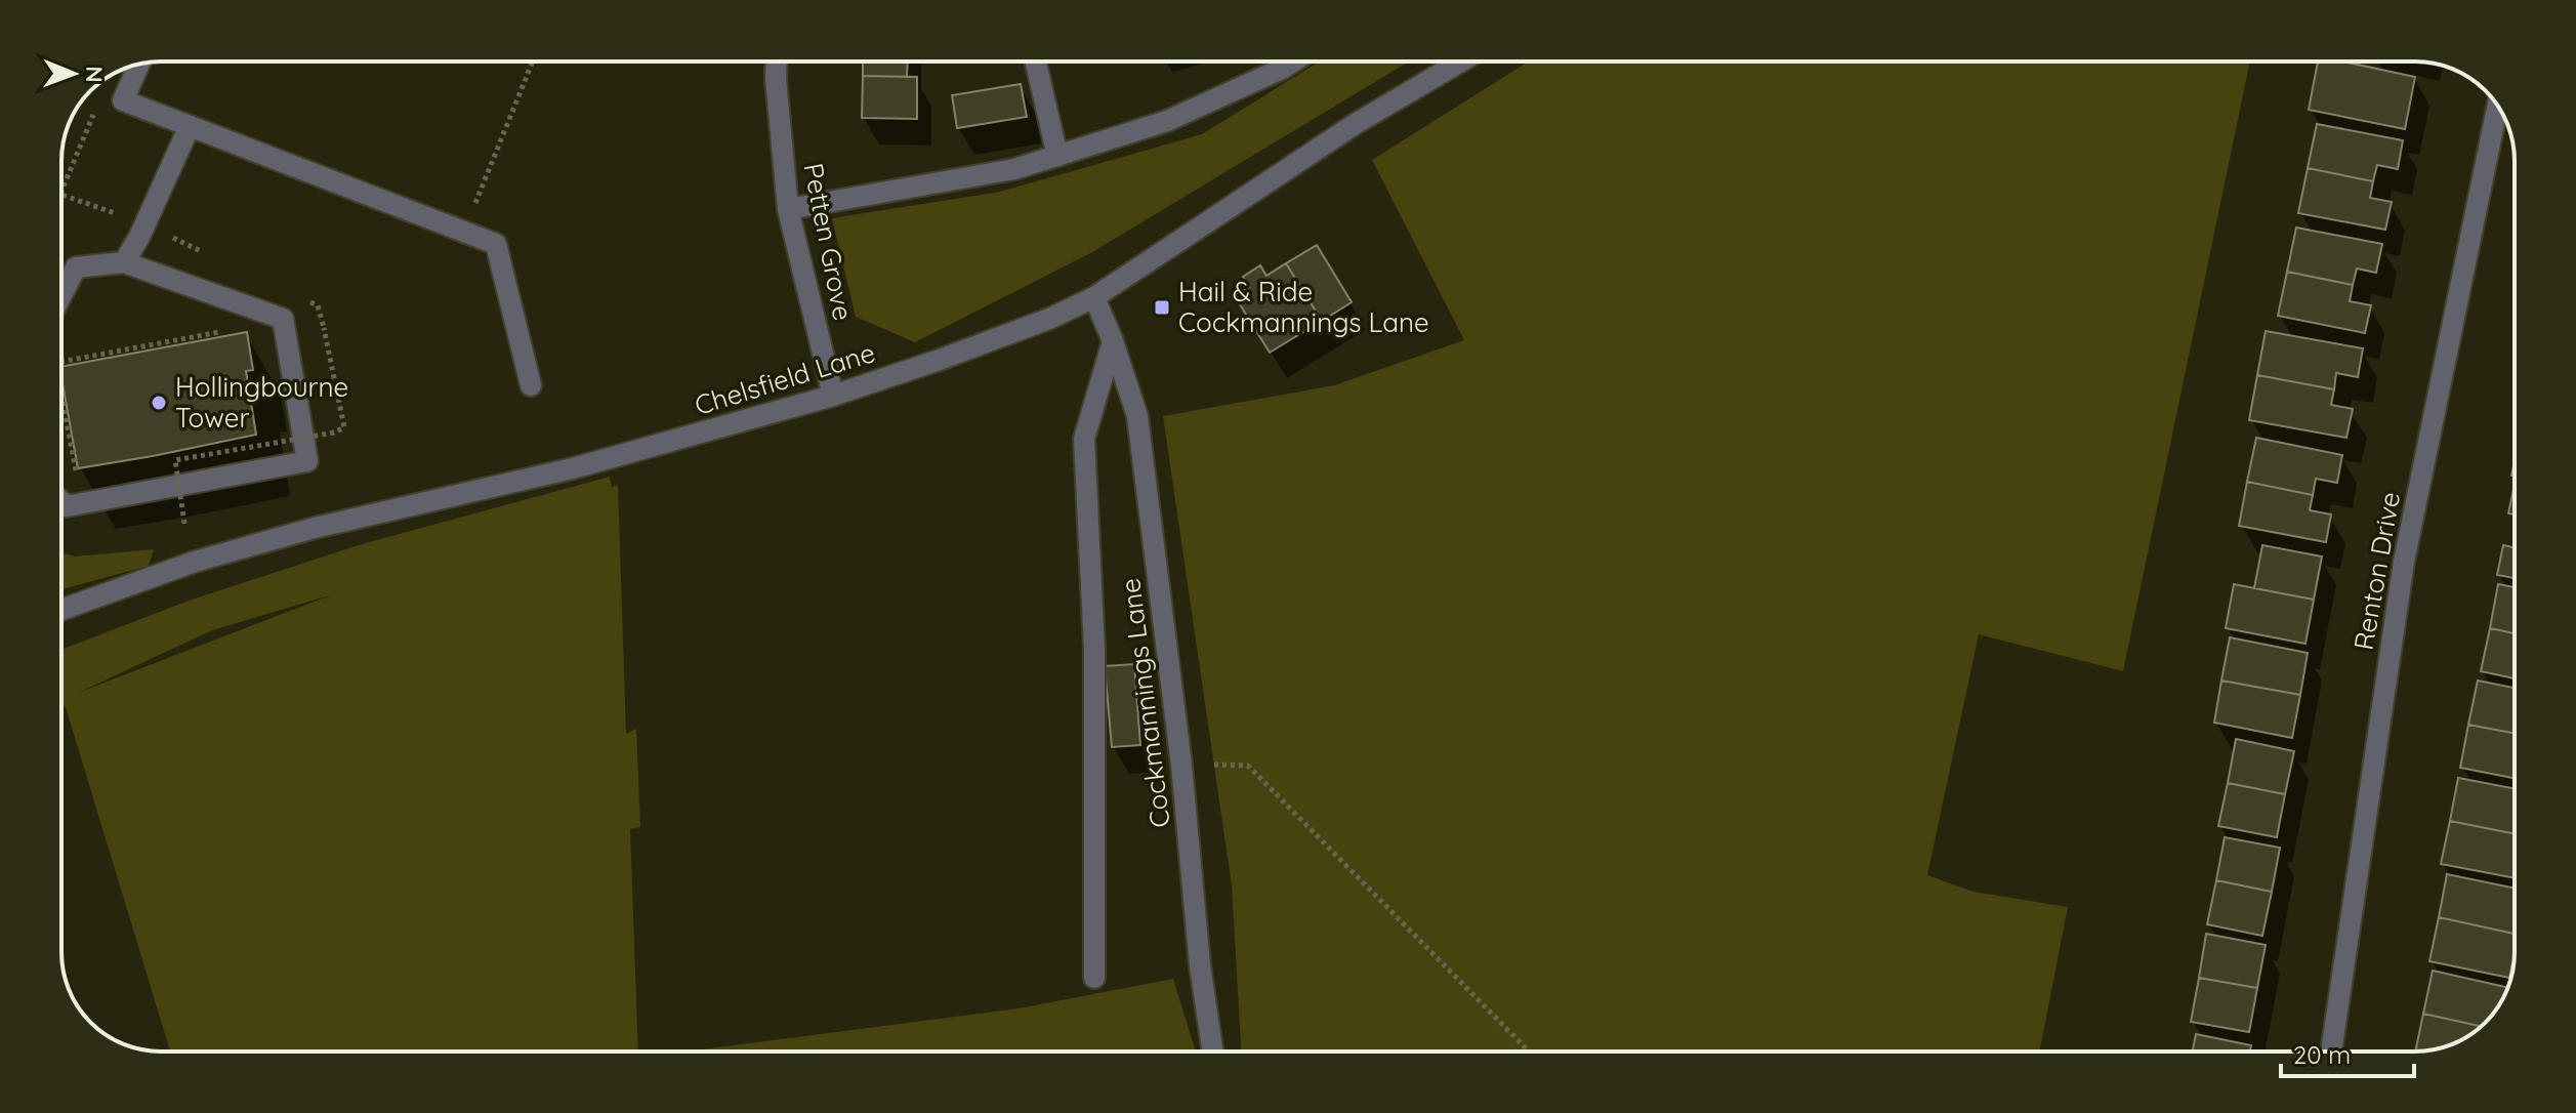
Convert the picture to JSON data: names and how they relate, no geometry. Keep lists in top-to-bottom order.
{
  "streets": {
    "street": [
      "Petten Grove",
      "Chelsfield Lane",
      "Renton Drive",
      "Cockmannings Lane"
    ]
  },
  "crossings": [
    ["Petten Grove", "Chelsfield Lane"],
    ["Chelsfield Lane", "Cockmannings Lane"]
  ],
  "places": {
    "transit": ["Hail & Ride Cockmannings Lane"],
    "other": ["Hollingbourne Tower"]
  },
  "scale_bar": "20 m",
  "north": "right"
}
